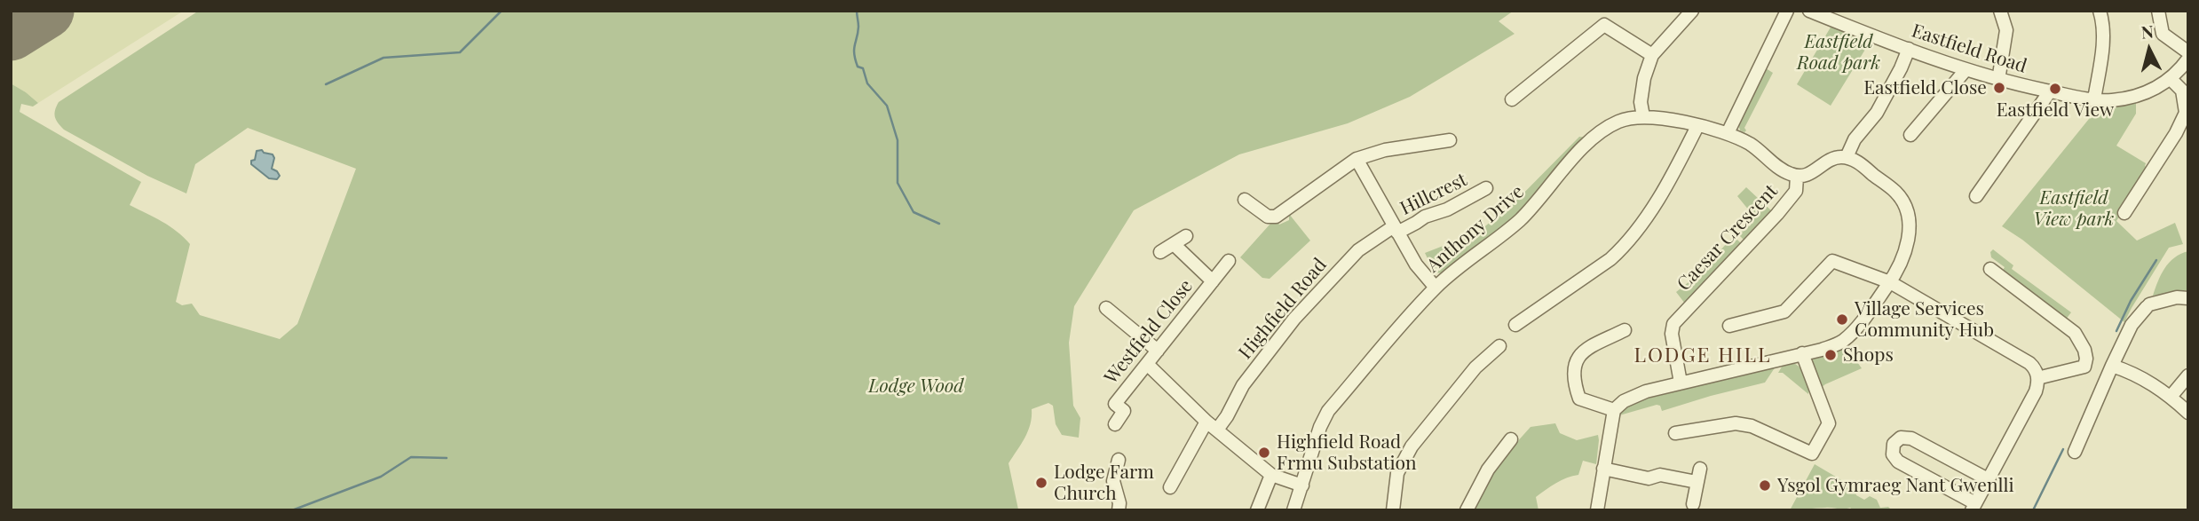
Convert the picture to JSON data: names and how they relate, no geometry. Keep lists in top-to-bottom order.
{
  "streets": {
    "street": [
      "Eastfield Road",
      "Hillcrest",
      "Anthony Drive",
      "Caesar Crescent",
      "Highfield Road",
      "Westfield Close"
    ]
  },
  "crossings": [
    ["Hillcrest", "Highfield Road"],
    ["Anthony Drive", "Caesar Crescent"]
  ],
  "districts": ["LODGE HILL"],
  "parks": ["Eastfield Road park", "Eastfield View park", "Lodge Wood"],
  "places": [
    "Eastfield Close",
    "Eastfield View",
    "Village Services Community Hub",
    "Shops",
    "Highfield Road Frmu Substation",
    "Lodge Farm Church",
    "Ysgol Gymraeg Nant Gwenlli"
  ],
  "north": "top"
}
